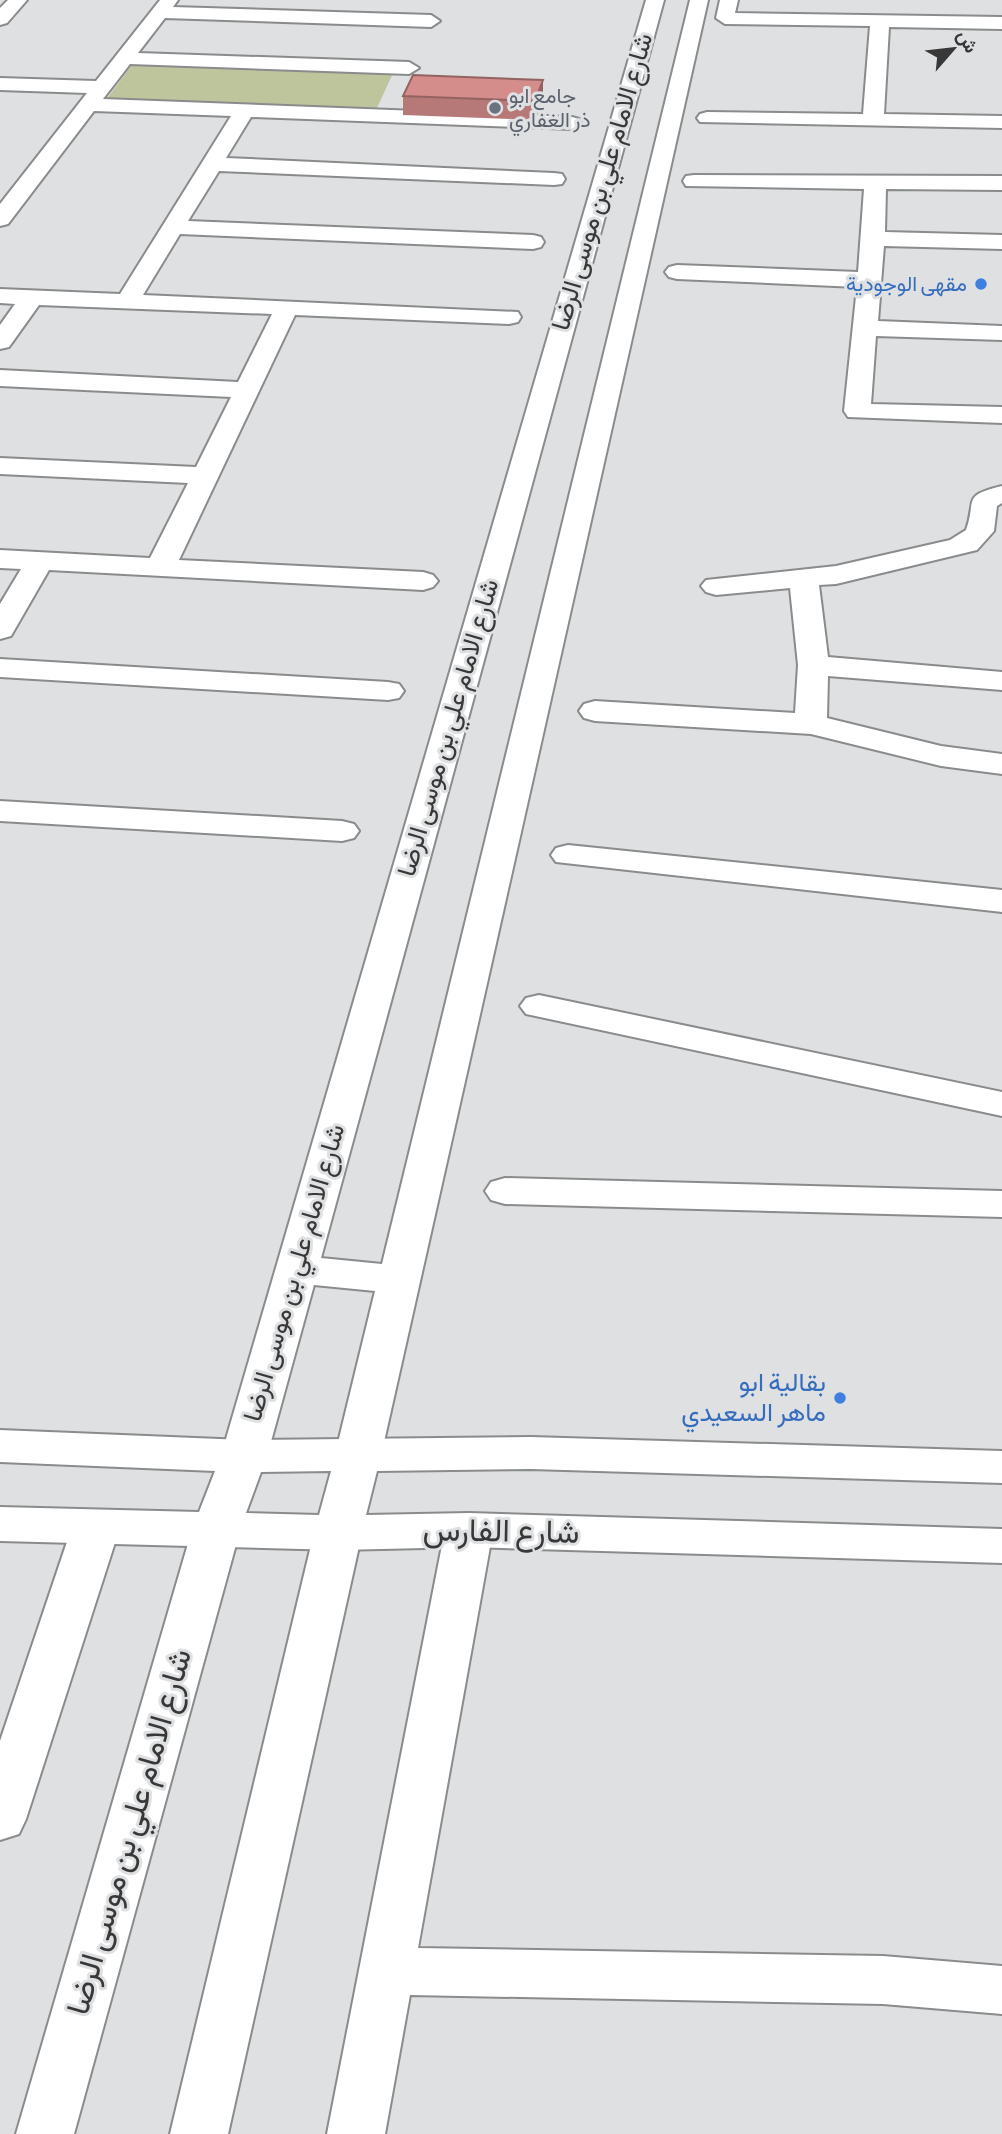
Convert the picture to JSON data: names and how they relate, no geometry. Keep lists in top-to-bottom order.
{
  "streets": {
    "street": ["شارع الامام علي بن موسى الرضا", "شارع الفارس"]
  },
  "crossings": [
    ["شارع الامام علي بن موسى الرضا", "شارع الفارس"]
  ],
  "places": ["جامع ابو ذر الغفاري", "مقهى الوجودية", "بقالية ابو ماهر السعيدي"],
  "north": "top right"
}
